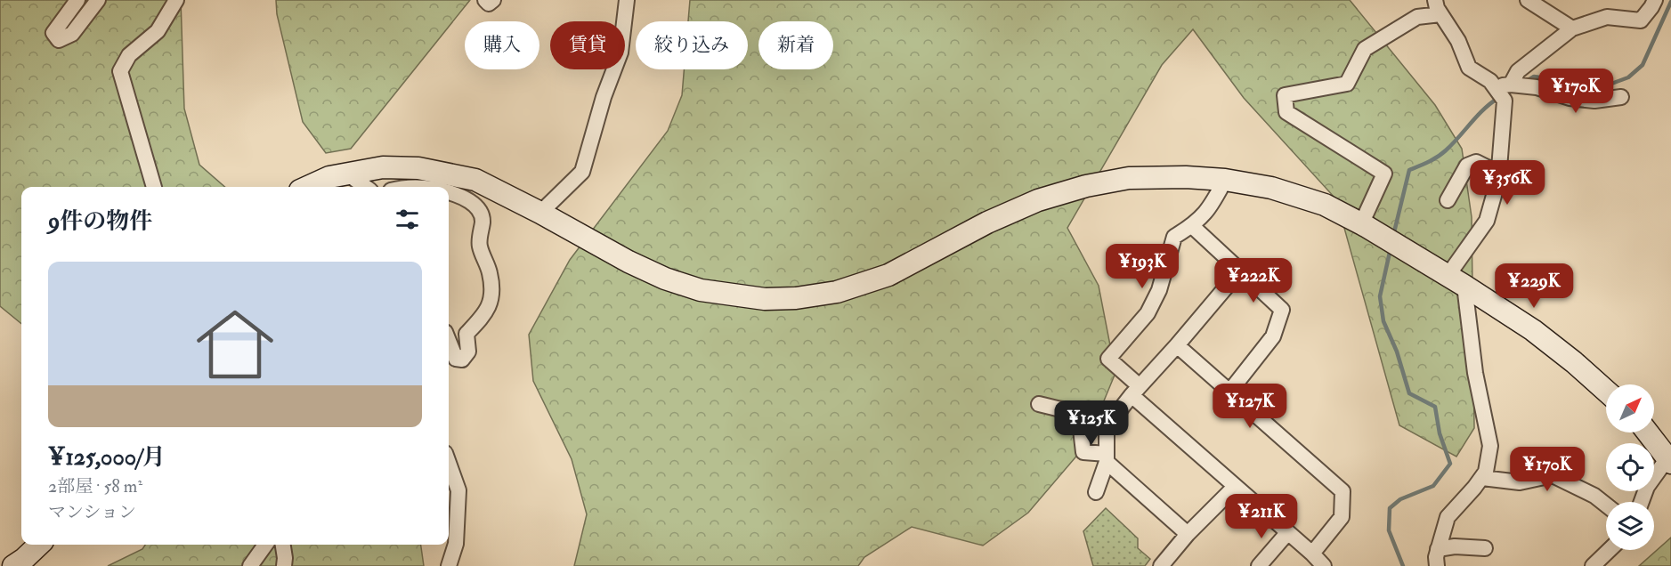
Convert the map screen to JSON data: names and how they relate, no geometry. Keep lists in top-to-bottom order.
{
  "north": "top right",
  "page": {
    "chip": [
      "購入",
      "賃貸",
      "絞り込み",
      "新着"
    ],
    "price": [
      "¥170K",
      "¥356K",
      "¥193K",
      "¥222K",
      "¥229K",
      "¥127K",
      "¥125K",
      "¥170K",
      "¥211K"
    ],
    "heading": "9件の物件",
    "list": [
      {
        "name": "¥125,000/月",
        "note": "2部屋 · 58 m² · マンション"
      }
    ]
  }
}
